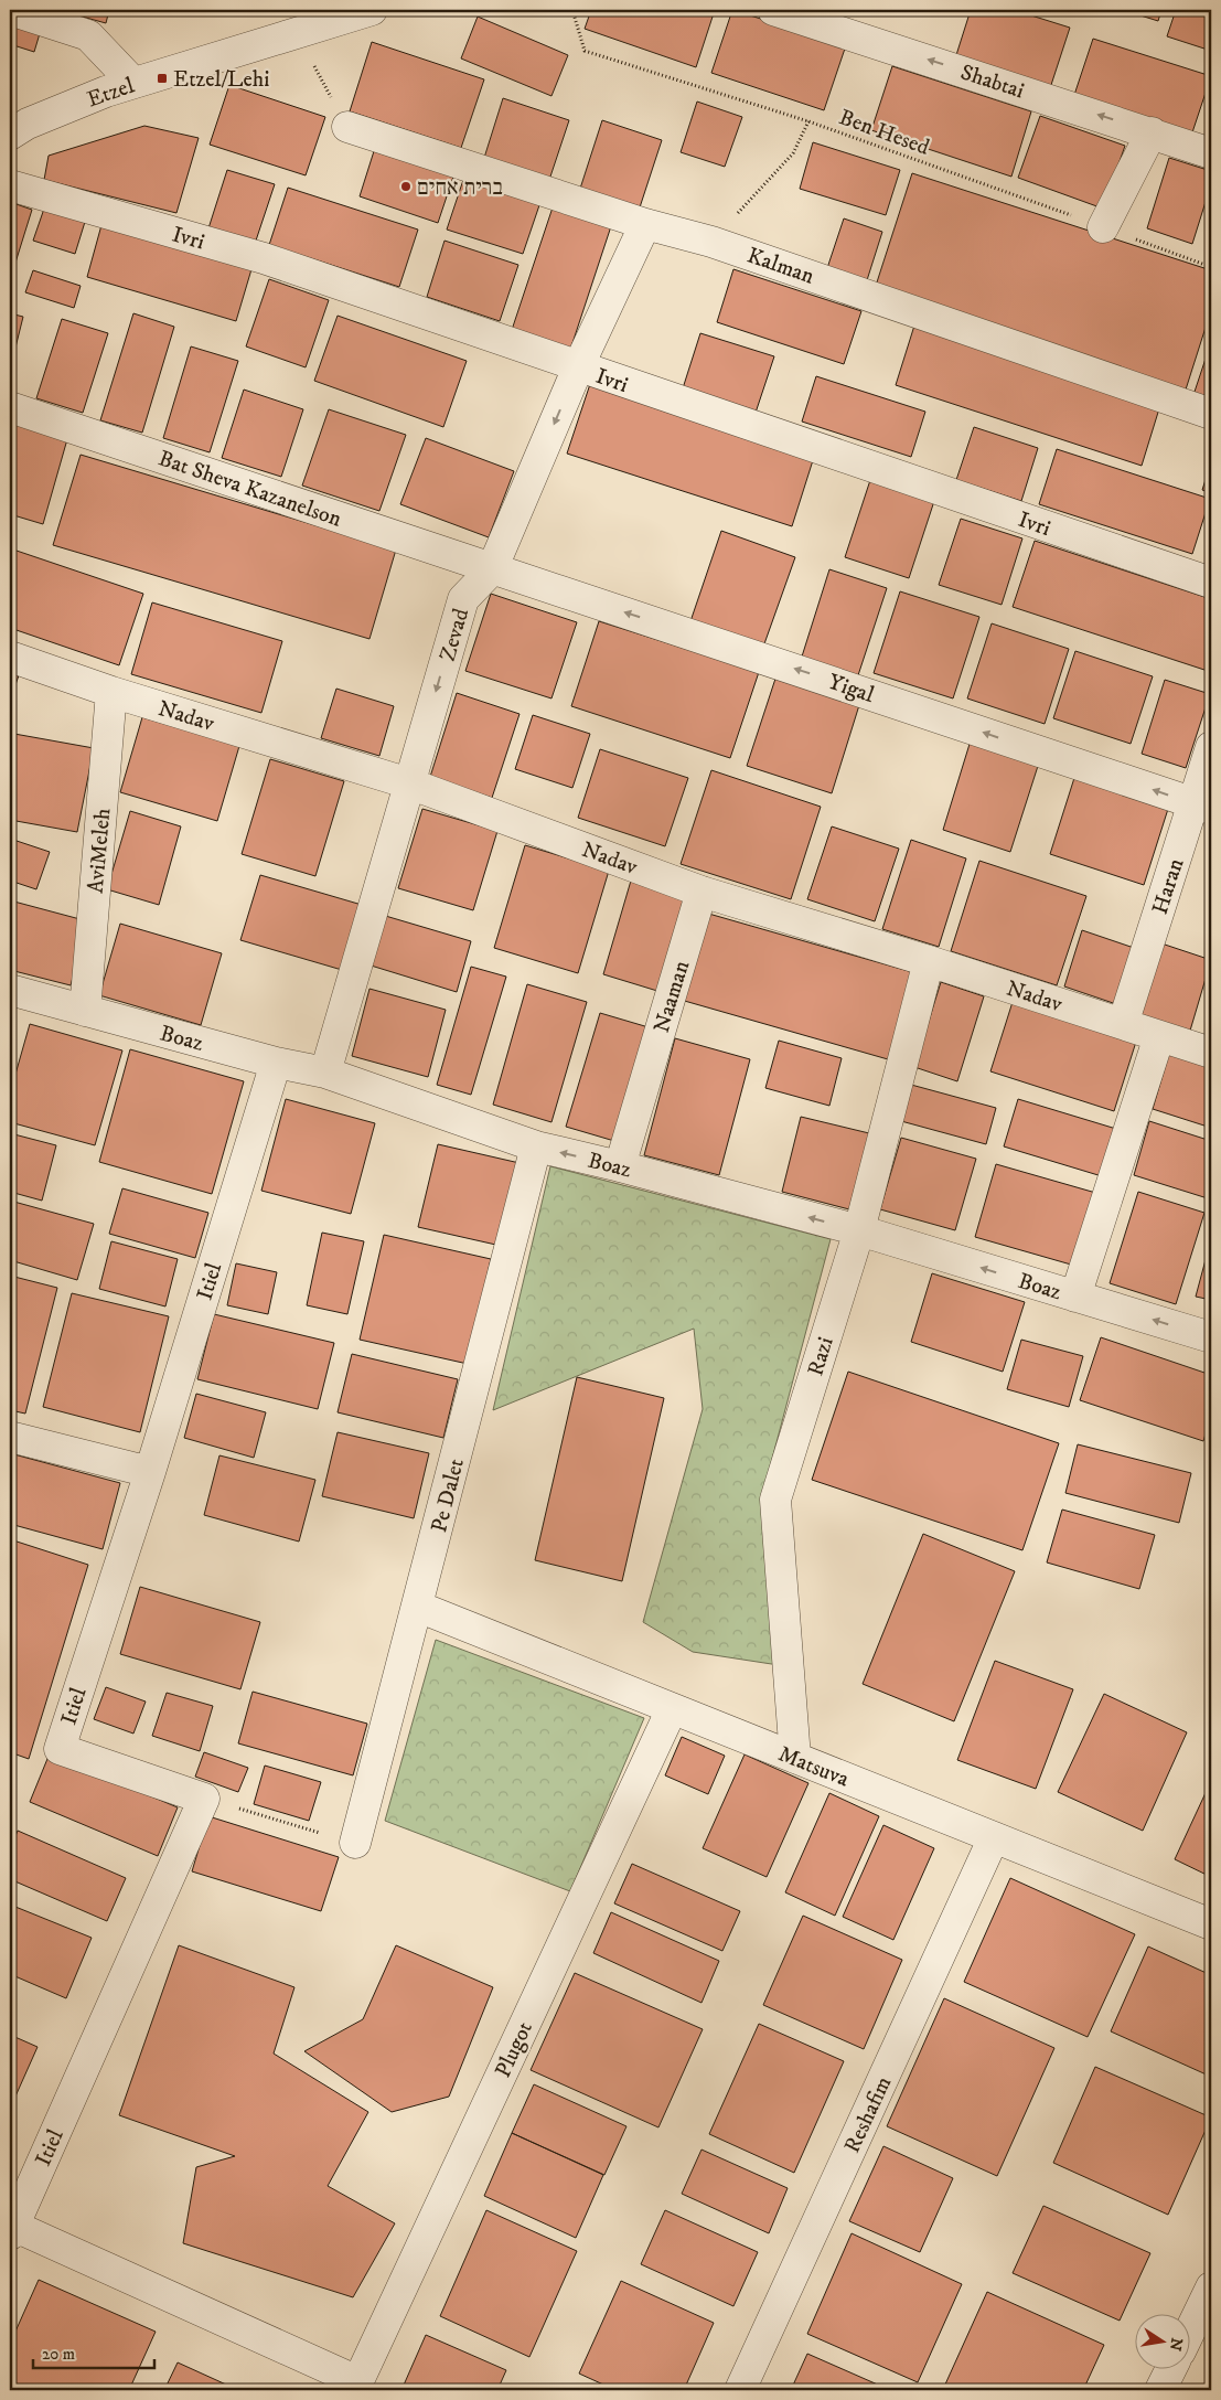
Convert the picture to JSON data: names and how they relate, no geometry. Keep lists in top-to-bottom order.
{
  "streets": {
    "street": [
      "Shabtai",
      "Etzel",
      "Ivri",
      "Kalman",
      "Bat Sheva Kazanelson",
      "Zevad",
      "Yigal",
      "Nadav",
      "AviMeleh",
      "Haran",
      "Naaman",
      "Boaz",
      "Itiel",
      "Razi",
      "Pe Dalet",
      "Matsuva",
      "Plugot",
      "Reshafim"
    ],
    "path": ["Ben Hesed"]
  },
  "crossings": [
    ["Ivri", "Zevad"],
    ["Kalman", "Zevad"],
    ["Bat Sheva Kazanelson", "Zevad"],
    ["Bat Sheva Kazanelson", "Yigal"],
    ["Zevad", "Yigal"],
    ["Zevad", "Nadav"],
    ["Zevad", "Boaz"],
    ["Yigal", "Haran"],
    ["Nadav", "AviMeleh"],
    ["Nadav", "Haran"],
    ["Nadav", "Naaman"],
    ["Nadav", "Razi"],
    ["AviMeleh", "Boaz"],
    ["Naaman", "Boaz"],
    ["Boaz", "Itiel"],
    ["Boaz", "Razi"],
    ["Boaz", "Pe Dalet"],
    ["Razi", "Matsuva"],
    ["Pe Dalet", "Matsuva"],
    ["Matsuva", "Plugot"],
    ["Matsuva", "Reshafim"]
  ],
  "one_way": [
    "Shabtai",
    "Zevad",
    "Yigal",
    "Boaz"
  ],
  "places": {
    "transit": ["Etzel/Lehi"],
    "other": ["ברית אחים"]
  },
  "scale_bar": "20 m",
  "north": "right"
}
